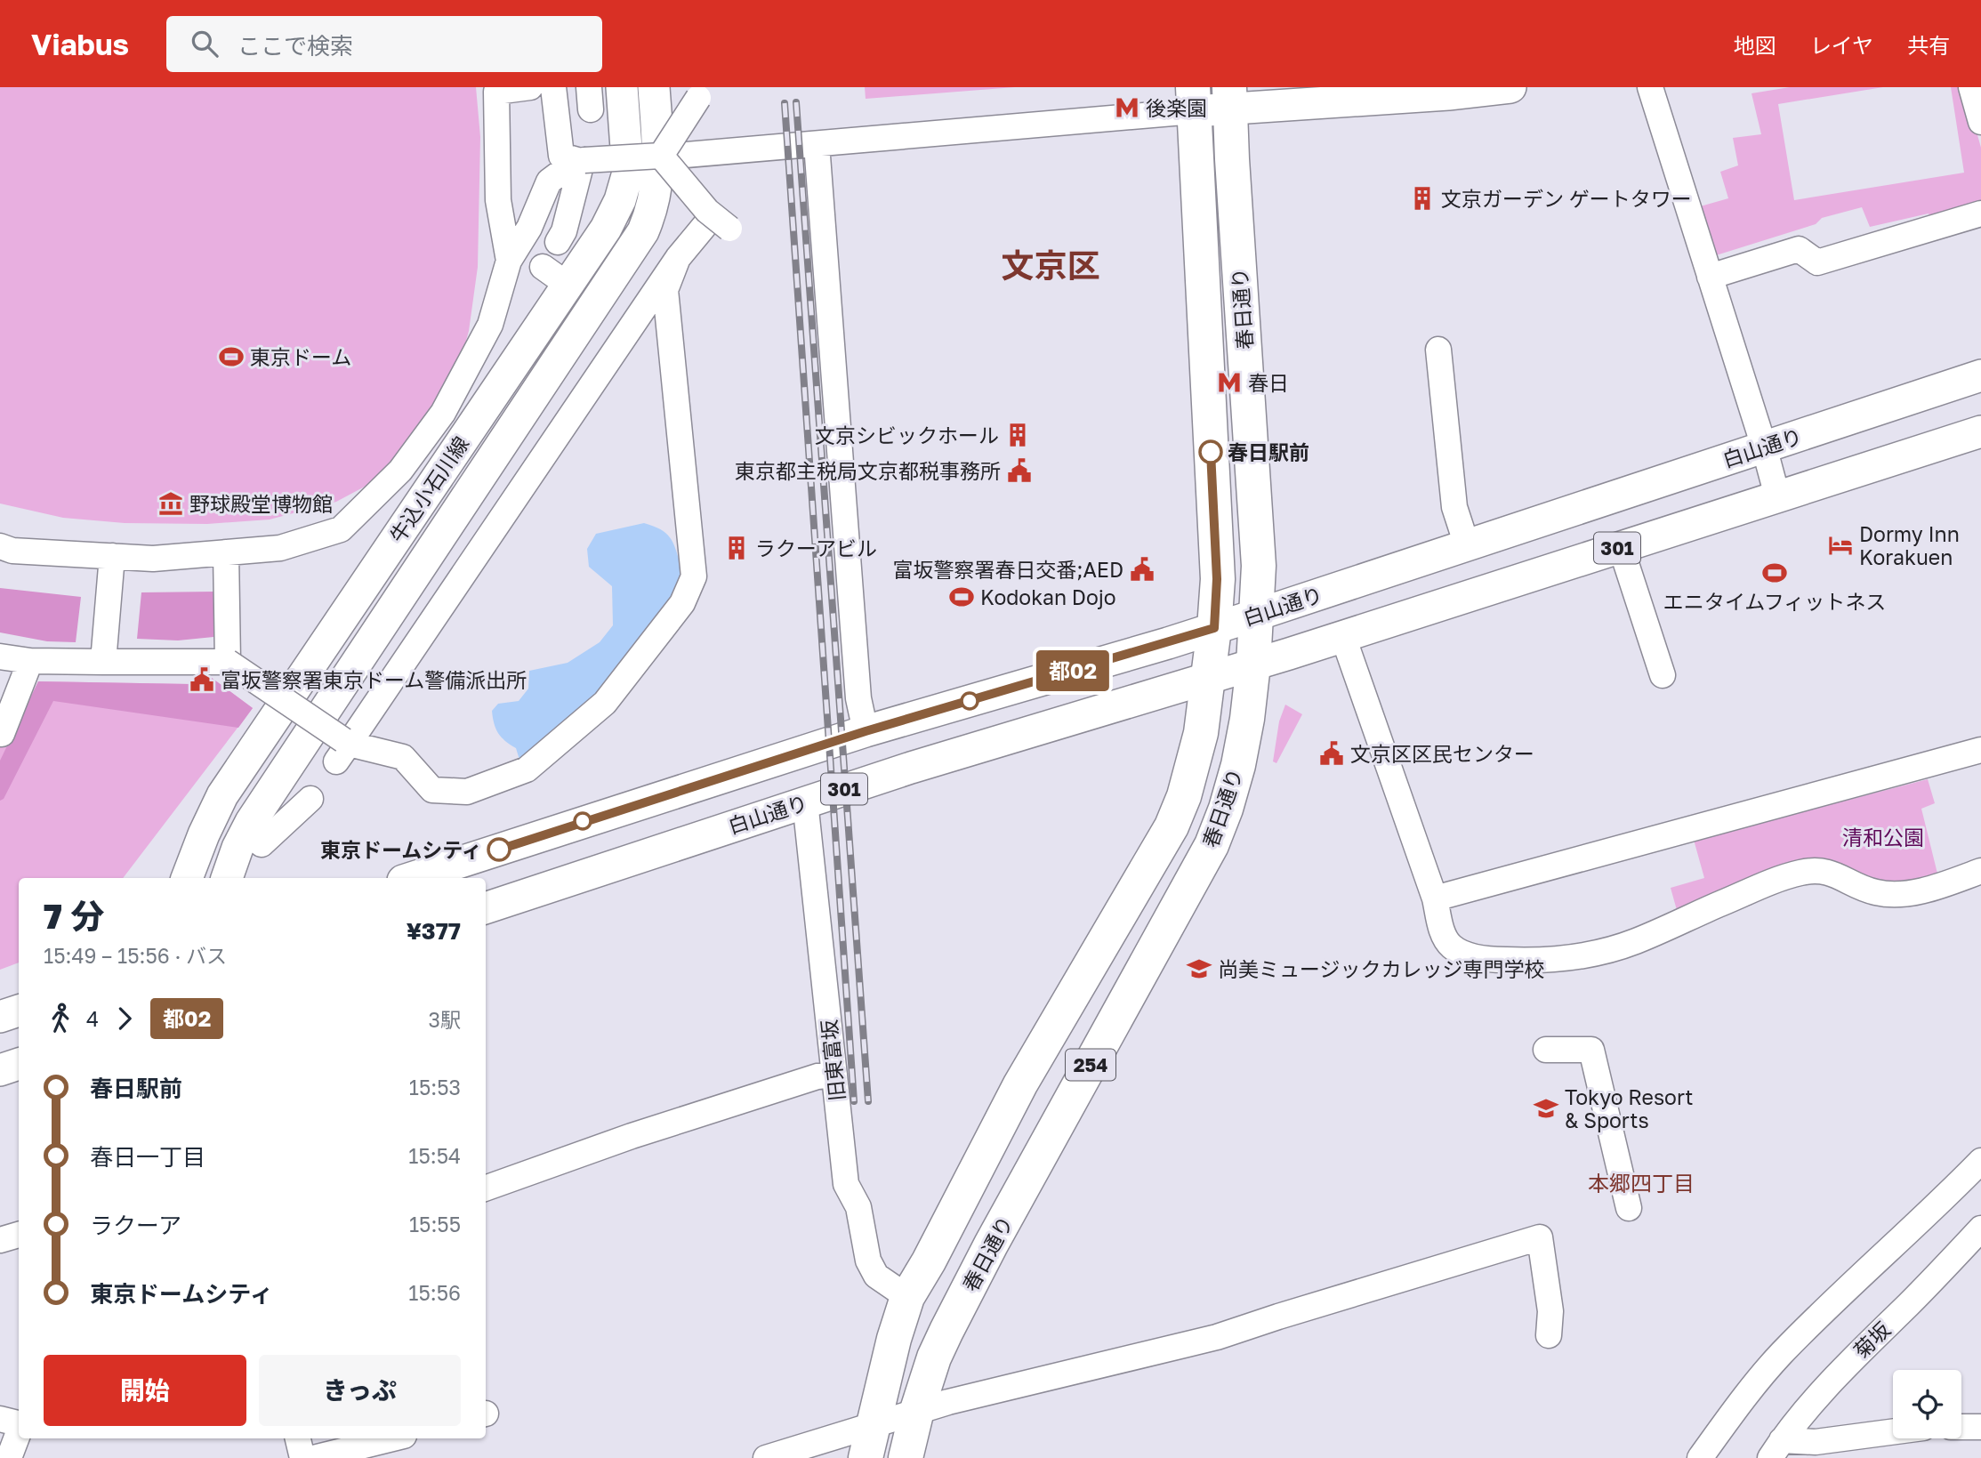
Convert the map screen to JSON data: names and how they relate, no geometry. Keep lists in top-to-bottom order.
{
  "streets": {
    "highway": ["春日通り", "254"],
    "main road": ["白山通り", "牛込小石川線", "301"],
    "street": ["旧東富坂", "菊坂"]
  },
  "crossings": [
    ["春日通り", "白山通り"],
    ["春日通り", "旧東富坂"],
    ["白山通り", "旧東富坂"]
  ],
  "districts": ["文京区", "本郷四丁目"],
  "parks": ["清和公園"],
  "places": {
    "metro station": ["後楽園", "春日"],
    "building": ["文京ガーデン ゲートタワー", "文京シビックホール", "ラクーアビル"],
    "sports": ["東京ドーム", "エニタイムフィットネス", "Kodokan Dojo"],
    "other": ["春日駅前", "東京ドームシティ"],
    "public building": [
      "東京都主税局文京都税事務所",
      "富坂警察署春日交番;AED",
      "富坂警察署東京ドーム警備派出所",
      "文京区区民センター"
    ],
    "museum": ["野球殿堂博物館"],
    "hotel": ["Dormy Inn Korakuen"],
    "school or university": ["尚美ミュージックカレッジ専門学校", "Tokyo Resort & Sports"]
  },
  "lines": ["bus line 都02"],
  "page": {
    "header": "Viabus",
    "search": "ここで検索",
    "nav": ["地図", "レイヤ", "共有"],
    "on_map": "都02",
    "heading": ["7 分", "15:49 – 15:56 · バス", "¥377"],
    "legs": ["4", "都02", "3駅"],
    "list": [
      {
        "name": "春日駅前",
        "value": "15:53"
      },
      {
        "name": "春日一丁目",
        "value": "15:54"
      },
      {
        "name": "ラクーア",
        "value": "15:55"
      },
      {
        "name": "東京ドームシティ",
        "value": "15:56"
      }
    ],
    "buttons": ["開始", "きっぷ"]
  }
}
